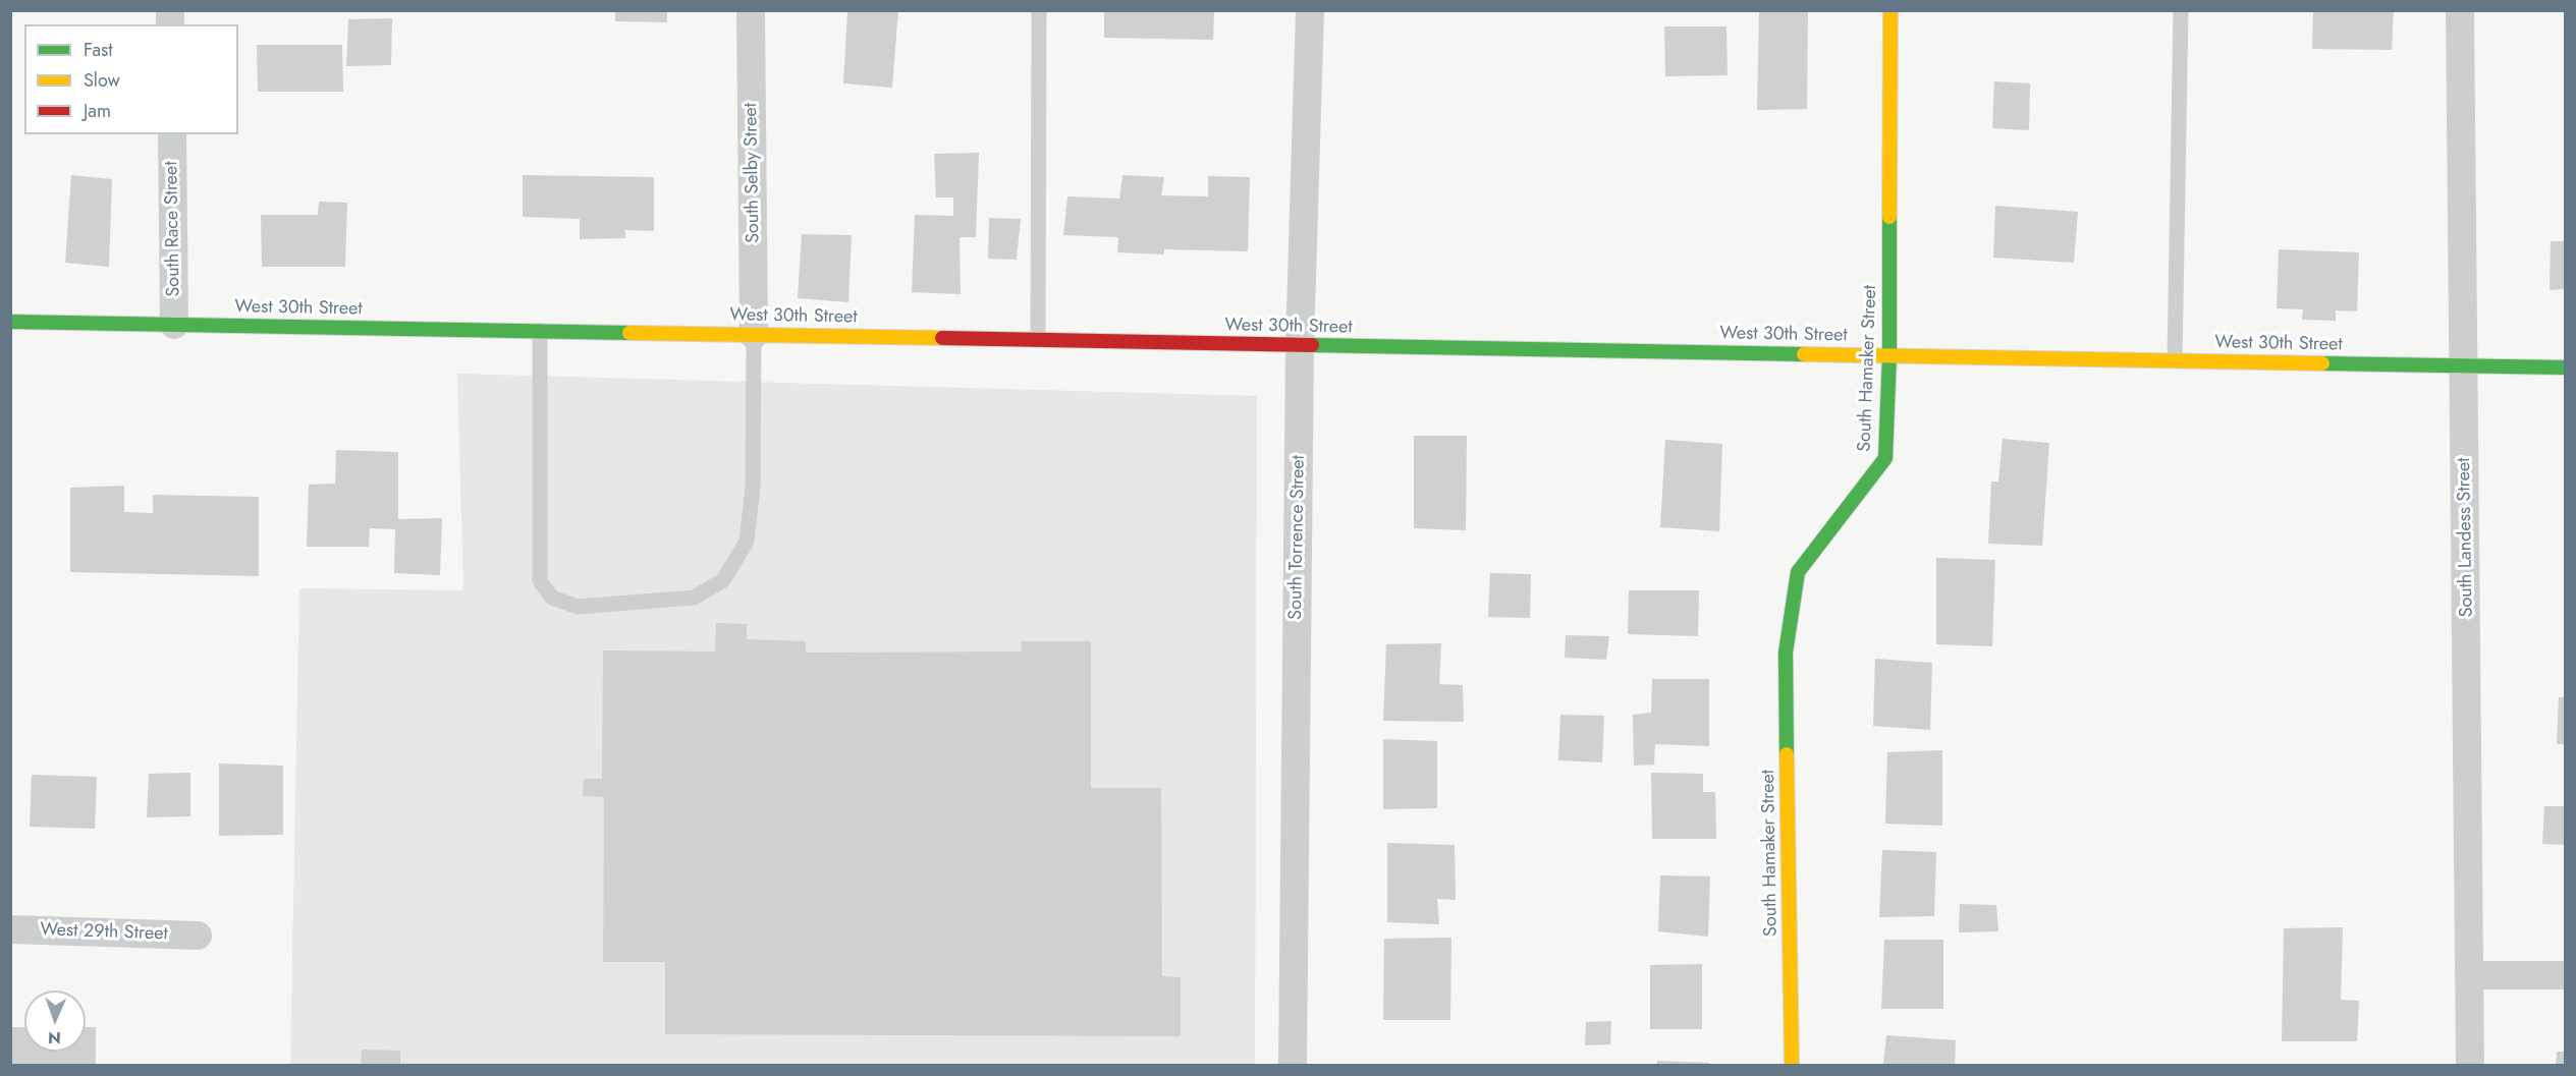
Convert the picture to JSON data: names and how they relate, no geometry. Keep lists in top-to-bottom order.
{
  "streets": {
    "street": [
      "South Selby Street",
      "South Race Street",
      "West 30th Street",
      "South Hamaker Street",
      "South Torrence Street",
      "South Landess Street",
      "West 29th Street"
    ]
  },
  "crossings": [
    ["South Selby Street", "West 30th Street"],
    ["South Race Street", "West 30th Street"],
    ["West 30th Street", "South Hamaker Street"],
    ["West 30th Street", "South Torrence Street"],
    ["West 30th Street", "South Landess Street"]
  ],
  "legend": ["Fast", "Slow", "Jam"],
  "north": "bottom"
}
